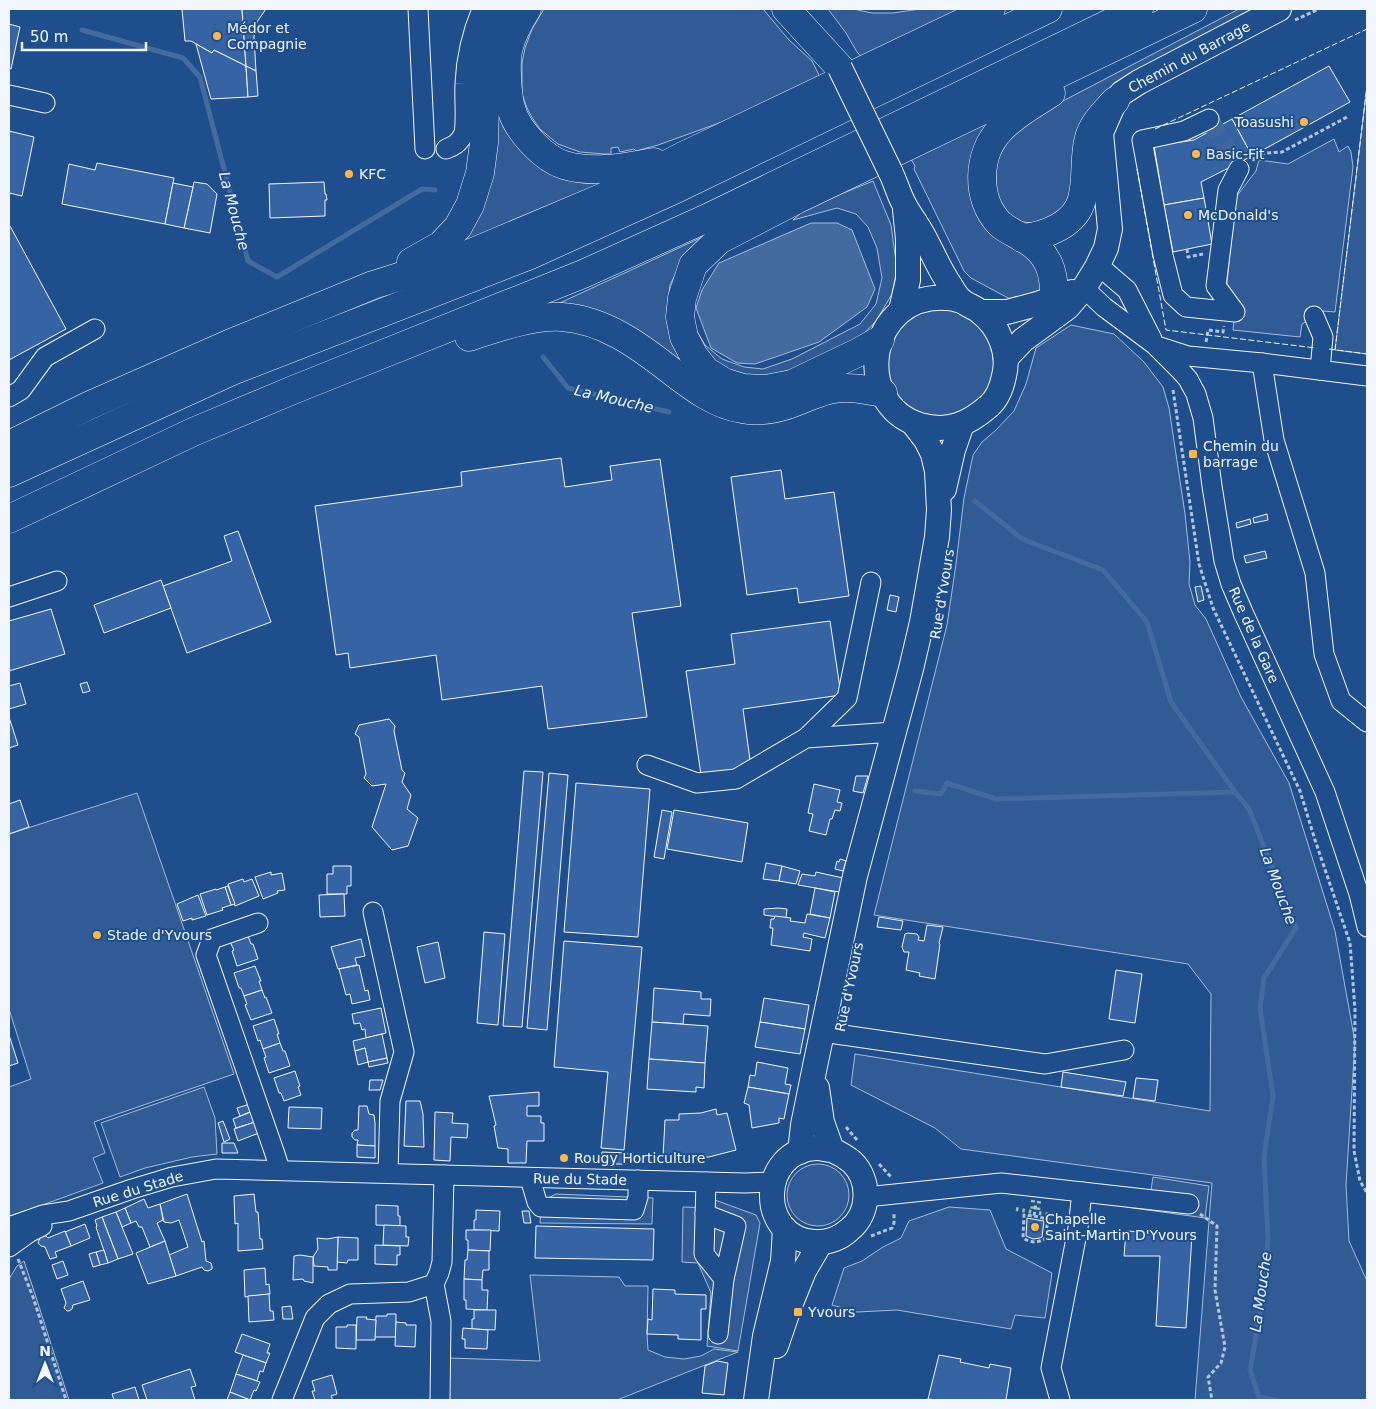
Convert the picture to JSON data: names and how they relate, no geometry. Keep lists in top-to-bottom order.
{
  "streets": {
    "main road": ["Chemin du Barrage", "Rue d'Yvours"],
    "street": ["Rue de la Gare", "Rue du Stade"]
  },
  "crossings": [
    ["Chemin du Barrage", "Rue de la Gare"],
    ["Rue d'Yvours", "Rue du Stade"]
  ],
  "water": ["La Mouche"],
  "places": {
    "other": [
      "Médor et Compagnie",
      "Toasushi",
      "Basic-Fit",
      "KFC",
      "McDonald's",
      "Stade d'Yvours",
      "Rougy Horticulture",
      "Chapelle Saint-Martin D'Yvours"
    ],
    "transit": ["Chemin du barrage", "Yvours"]
  },
  "scale_bar": "50 m",
  "north": "top"
}
